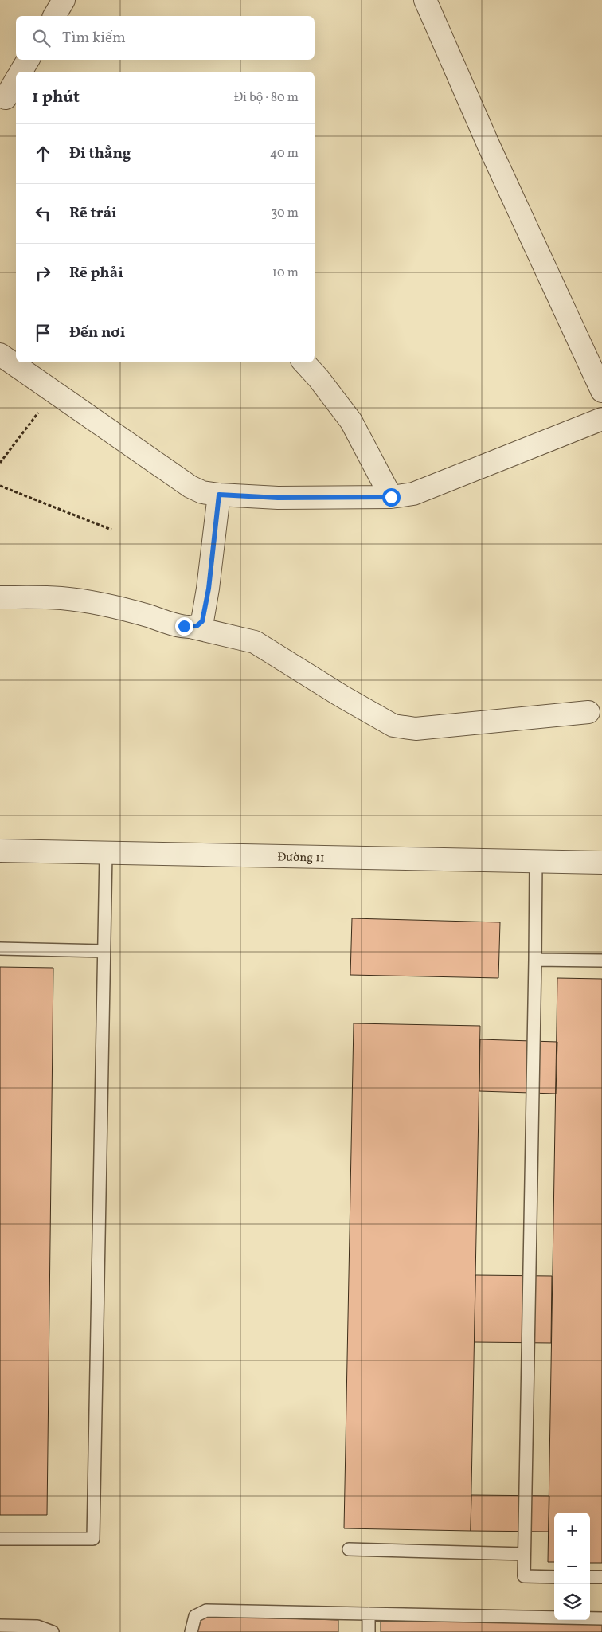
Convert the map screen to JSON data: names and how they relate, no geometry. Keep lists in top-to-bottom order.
{
  "streets": {
    "street": ["Đường 11"]
  },
  "page": {
    "search": "Tìm kiếm",
    "heading": ["1 phút", "Đi bộ · 80 m"],
    "list": [
      ["Đi thẳng", "40 m"],
      ["Rẽ trái", "30 m"],
      ["Rẽ phải", "10 m"],
      "Đến nơi"
    ],
    "map_buttons": ["+", "−"]
  }
}
